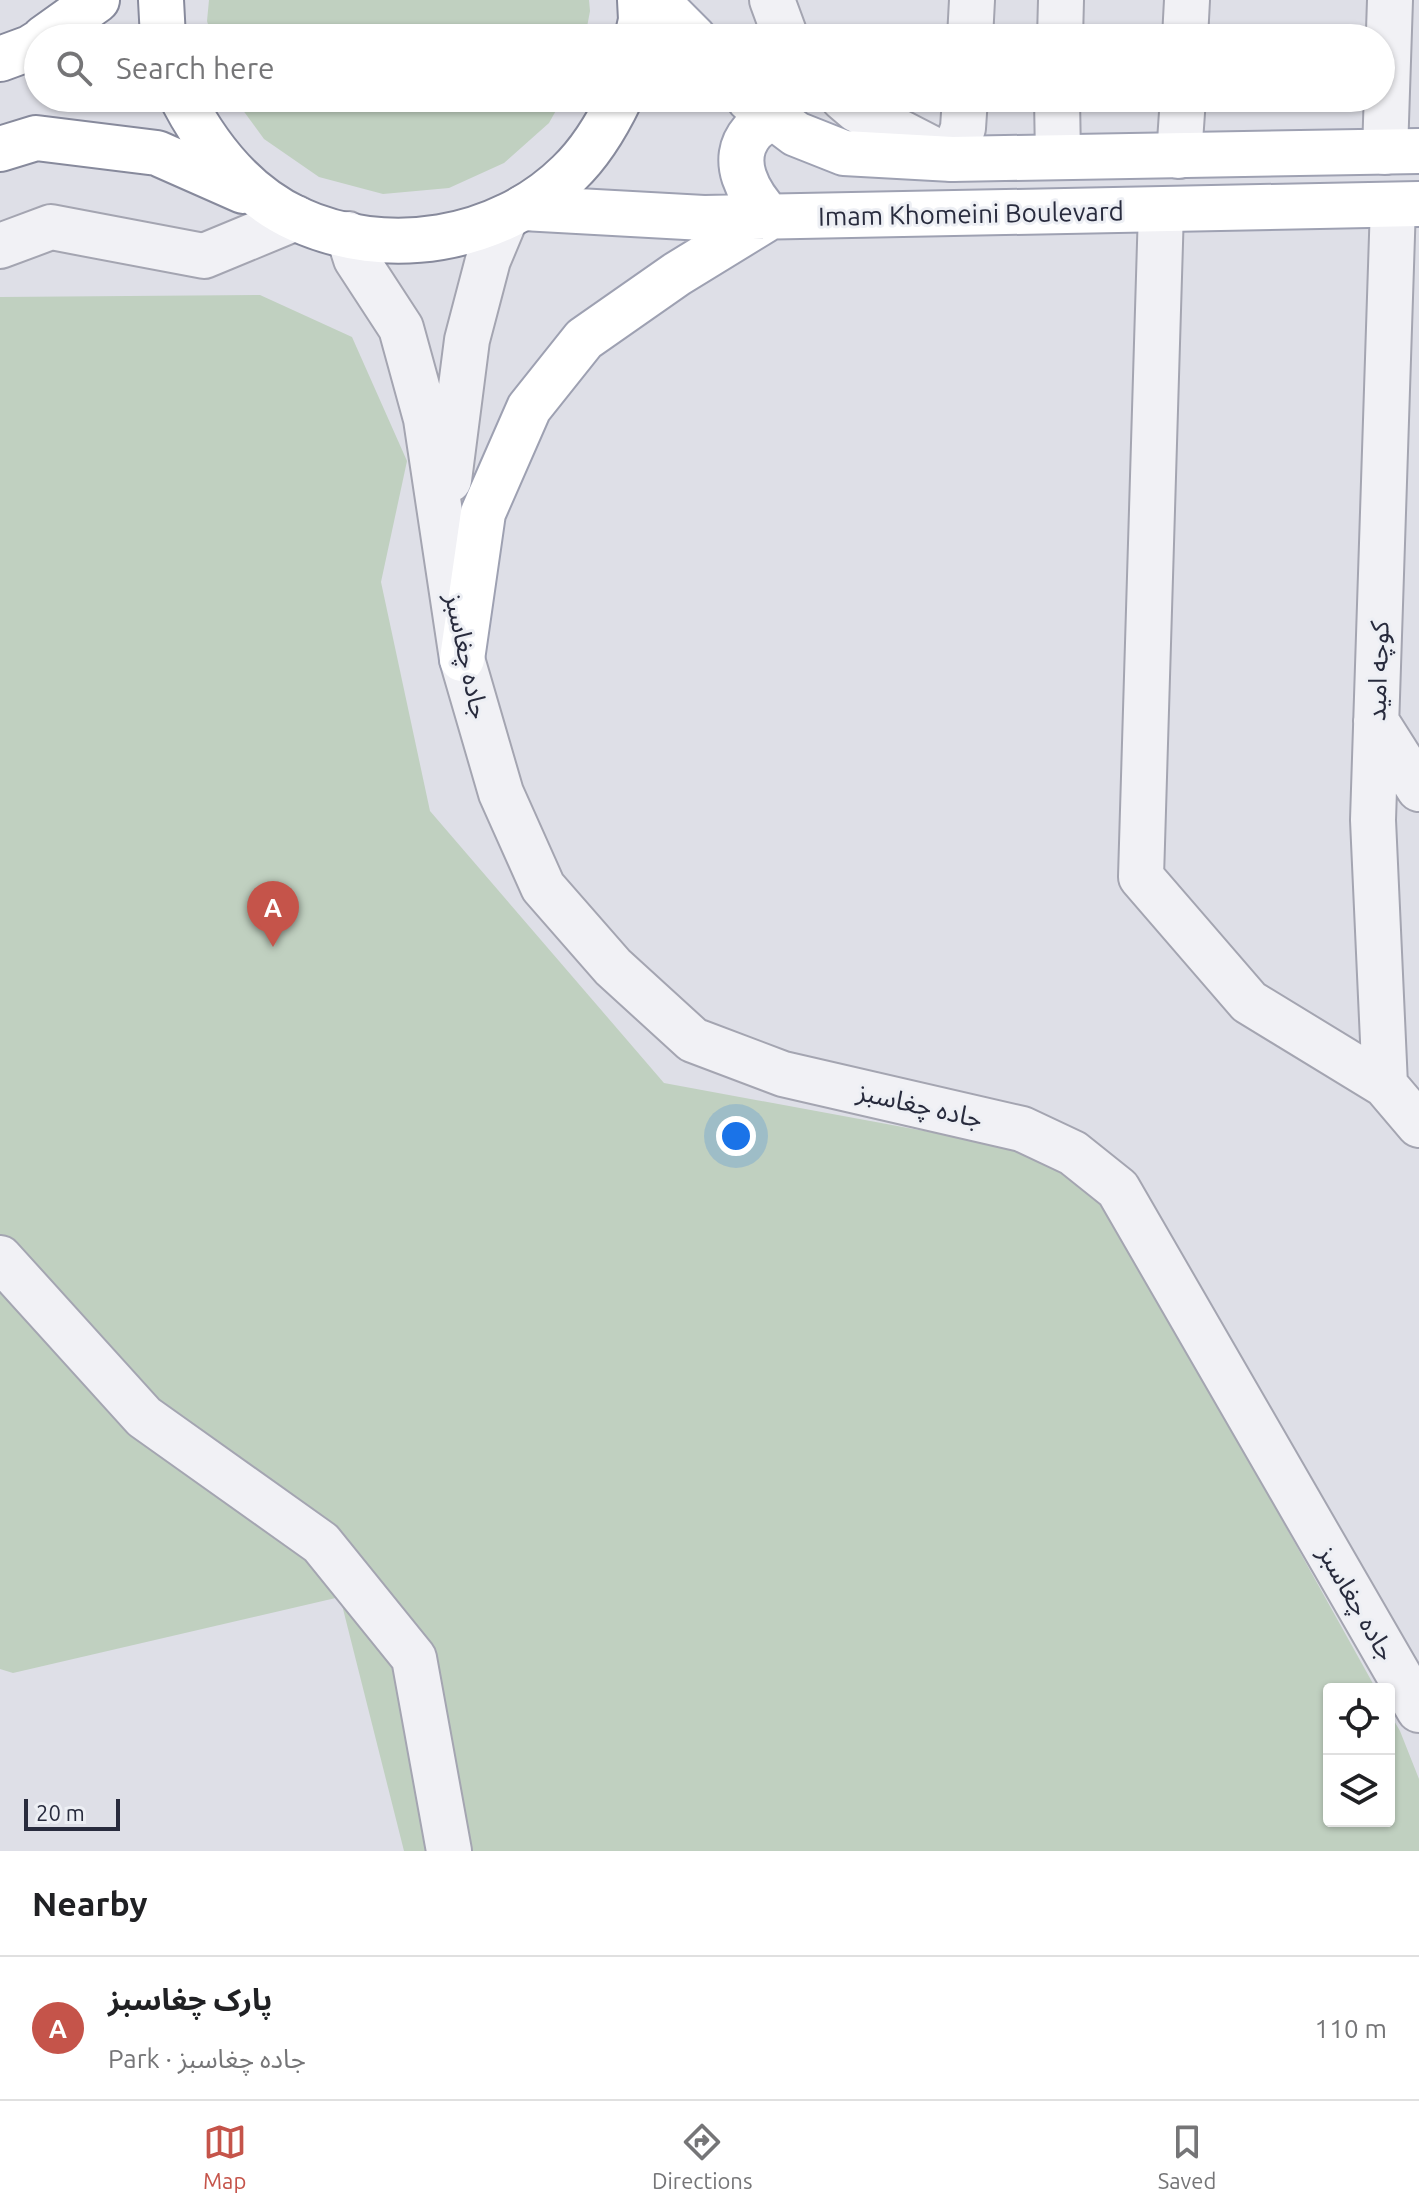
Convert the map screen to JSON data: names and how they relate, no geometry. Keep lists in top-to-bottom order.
{
  "streets": {
    "main road": ["Imam Khomeini Boulevard"],
    "street": ["جاده چغاسبز", "کوچه امید"]
  },
  "crossings": [
    ["Imam Khomeini Boulevard", "کوچه امید"]
  ],
  "scale_bar": "20 m",
  "page": {
    "search": "Search here",
    "pins": "A",
    "scale": "20 m",
    "heading": "Nearby",
    "list": [
      {
        "mark": "A",
        "name": "پارک چغاسبز",
        "note": "Park · جاده چغاسبز",
        "value": "110 m"
      }
    ],
    "nav": ["Map", "Directions", "Saved"]
  }
}
